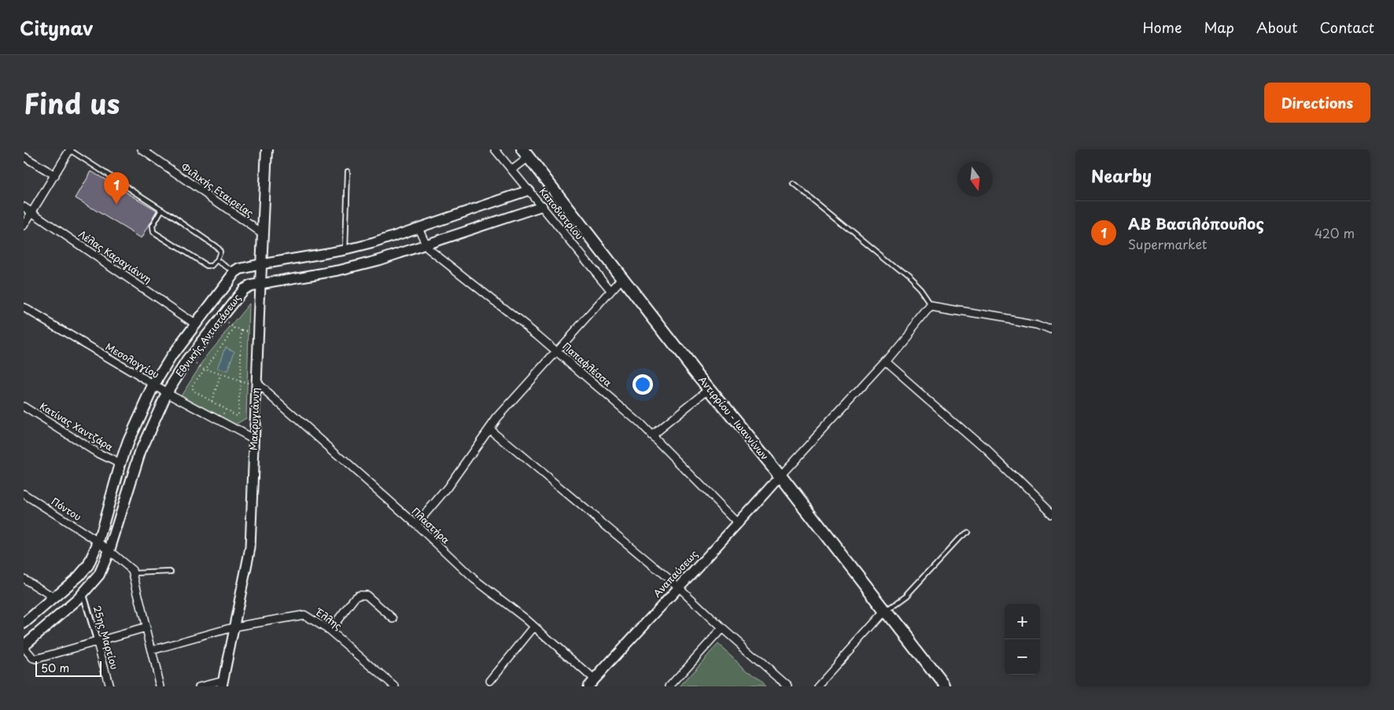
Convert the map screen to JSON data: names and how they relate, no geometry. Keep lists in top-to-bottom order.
{
  "streets": {
    "main road": ["Εθνικής Αντιστάσεως", "Αντιρρίου - Ιωαννίνων", "Μακρυγιάννη"],
    "street": [
      "Φιλικής Εταιρείας",
      "Καποδιστρίου",
      "Λέλας Καραγιάννη",
      "Μεσολογγίου",
      "Παπαφλέσσα",
      "Κατίνας Χαντζάρα",
      "Πόντου",
      "Πλαστήρα",
      "Αναπαύσεως",
      "Έλλης",
      "25ης Μαρτίου"
    ]
  },
  "crossings": [
    ["Φιλικής Εταιρείας", "Μακρυγιάννη"],
    ["Καποδιστρίου", "Εθνικής Αντιστάσεως"],
    ["Λέλας Καραγιάννη", "Εθνικής Αντιστάσεως"],
    ["Εθνικής Αντιστάσεως", "Μεσολογγίου"],
    ["Εθνικής Αντιστάσεως", "Παπαφλέσσα"],
    ["Εθνικής Αντιστάσεως", "Μακρυγιάννη"],
    ["Εθνικής Αντιστάσεως", "Κατίνας Χαντζάρα"],
    ["Εθνικής Αντιστάσεως", "Πόντου"],
    ["Εθνικής Αντιστάσεως", "25ης Μαρτίου"],
    ["Μεσολογγίου", "Μακρυγιάννη"],
    ["Παπαφλέσσα", "Αναπαύσεως"],
    ["Αντιρρίου - Ιωαννίνων", "Αναπαύσεως"],
    ["Μακρυγιάννη", "Πλαστήρα"],
    ["Μακρυγιάννη", "Έλλης"],
    ["Πλαστήρα", "Αναπαύσεως"]
  ],
  "scale_bar": "50 m",
  "north": "bottom",
  "page": {
    "header": "Citynav",
    "nav": [
      "Home",
      "Map",
      "About",
      "Contact"
    ],
    "title": "Find us",
    "buttons": "Directions",
    "heading": "Nearby",
    "pins": "1",
    "list": [
      {
        "mark": "1",
        "name": "ΑΒ Βασιλόπουλος",
        "note": "Supermarket",
        "value": "420 m"
      }
    ],
    "map_buttons": ["+", "−"],
    "scale": "50 m"
  }
}
